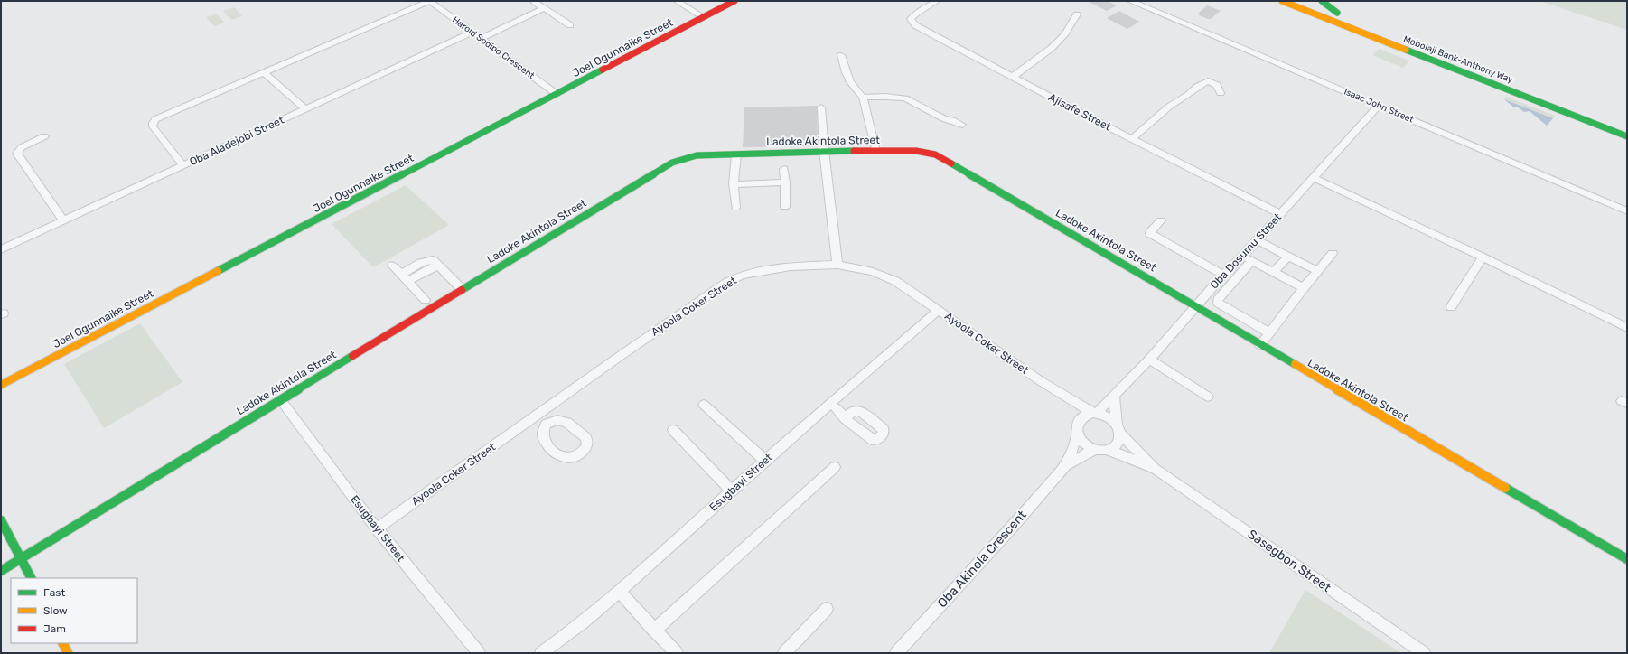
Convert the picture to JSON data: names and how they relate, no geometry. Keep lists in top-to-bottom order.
{
  "streets": {
    "street": [
      "Harold Sodipo Crescent",
      "Joel Ogunnaike Street",
      "Mobolaji Bank-Anthony Way",
      "Isaac John Street",
      "Ajisafe Street",
      "Oba Aladejobi Street",
      "Ladoke Akintola Street",
      "Oba Dosumu Street",
      "Ayoola Coker Street",
      "Esugbayi Street",
      "Oba Akinola Crescent",
      "Sasegbon Street"
    ]
  },
  "crossings": [
    ["Harold Sodipo Crescent", "Joel Ogunnaike Street"],
    ["Harold Sodipo Crescent", "Oba Aladejobi Street"],
    ["Isaac John Street", "Oba Dosumu Street"],
    ["Ajisafe Street", "Oba Dosumu Street"],
    ["Ladoke Akintola Street", "Oba Dosumu Street"],
    ["Ladoke Akintola Street", "Esugbayi Street"],
    ["Oba Dosumu Street", "Ayoola Coker Street"],
    ["Oba Dosumu Street", "Sasegbon Street"],
    ["Ayoola Coker Street", "Esugbayi Street"],
    ["Ayoola Coker Street", "Sasegbon Street"]
  ],
  "legend": ["Fast", "Slow", "Jam"]
}
